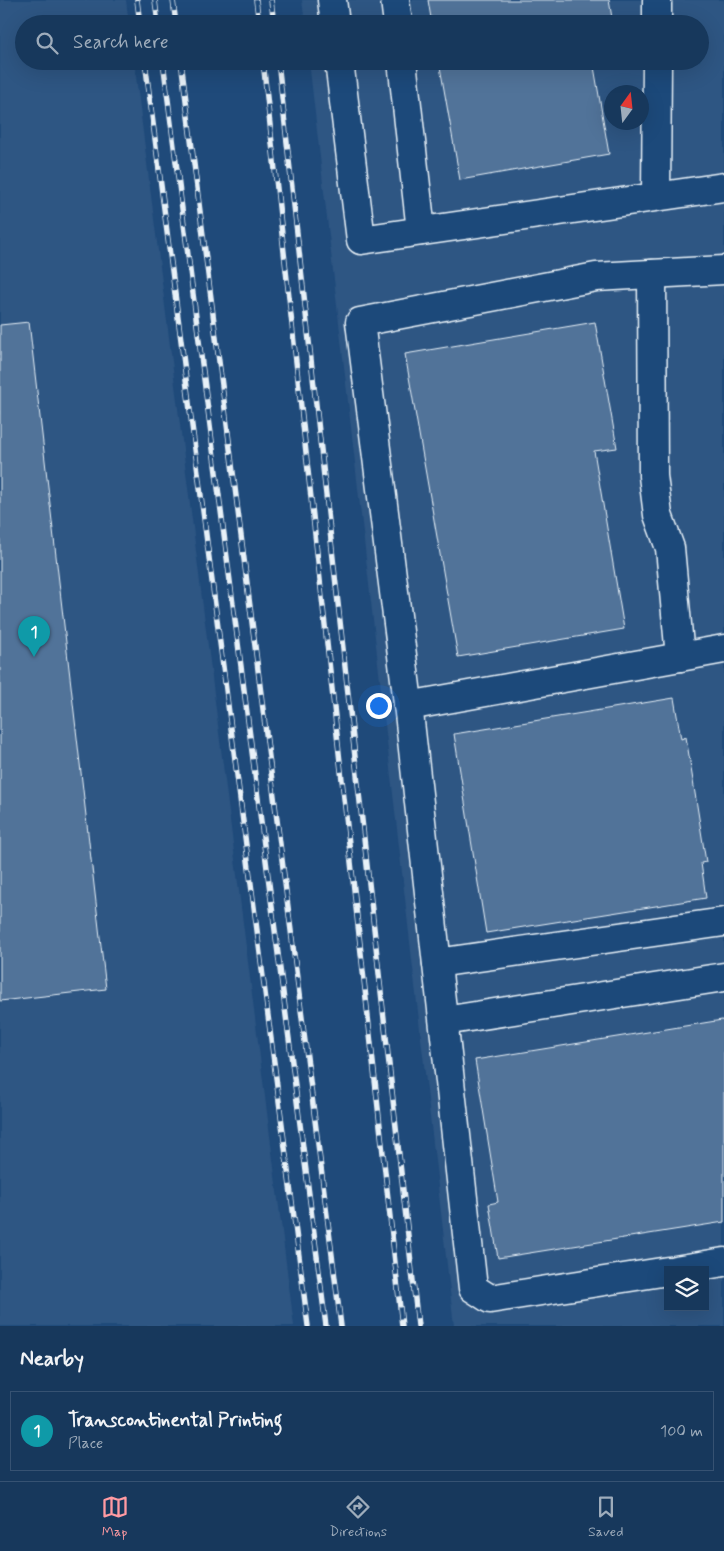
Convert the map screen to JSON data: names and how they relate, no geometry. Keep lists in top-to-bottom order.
{
  "north": "top",
  "page": {
    "search": "Search here",
    "pins": "1",
    "heading": "Nearby",
    "list": [
      {
        "mark": "1",
        "name": "Transcontinental Printing",
        "note": "Place",
        "value": "100 m"
      }
    ],
    "nav": ["Map", "Directions", "Saved"]
  }
}
